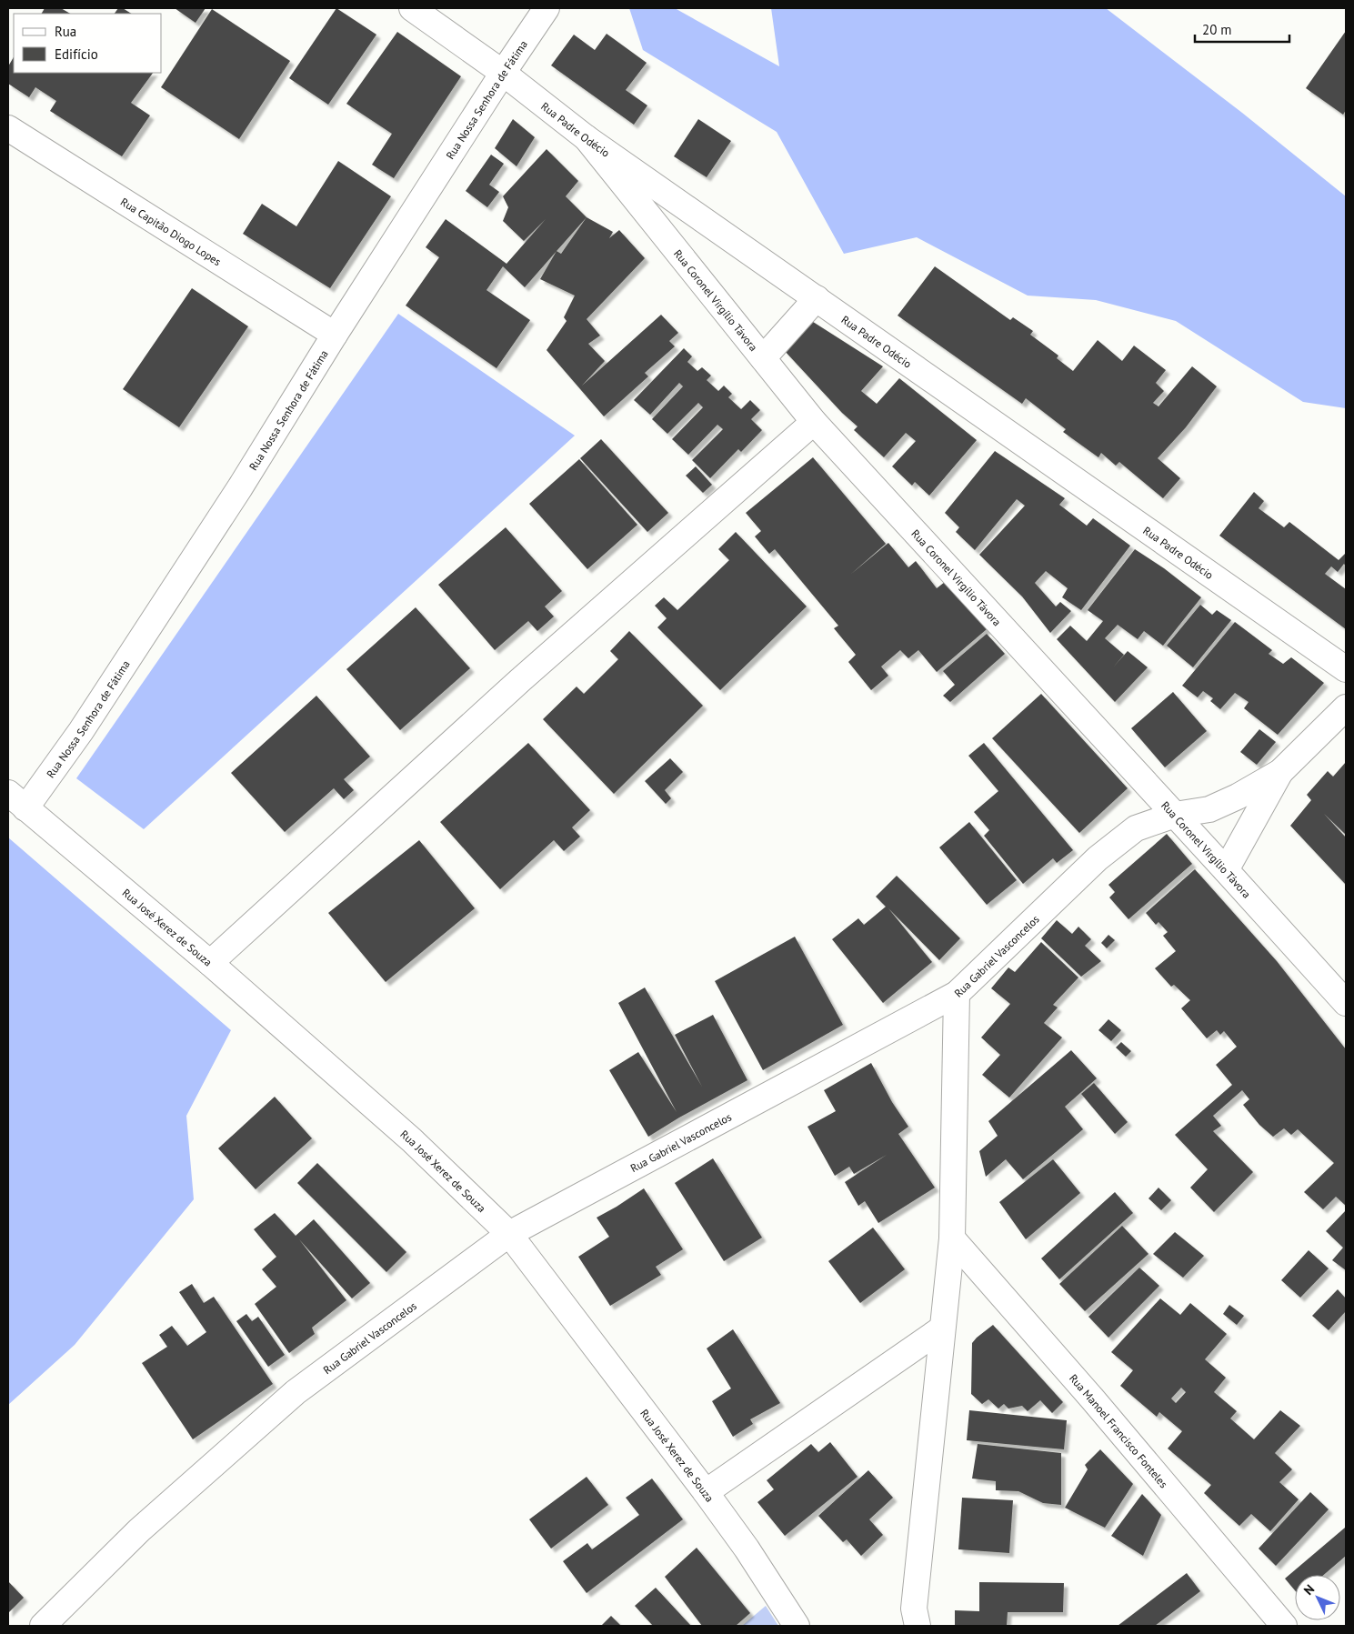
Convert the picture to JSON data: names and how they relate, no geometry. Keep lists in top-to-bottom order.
{
  "streets": {
    "street": [
      "Rua Nossa Senhora de Fátima",
      "Rua Padre Odécio",
      "Rua Capitão Diogo Lopes",
      "Rua Coronel Virgílio Távora",
      "Rua José Xerez de Souza",
      "Rua Gabriel Vasconcelos",
      "Rua Manoel Francisco Fonteles"
    ]
  },
  "crossings": [
    ["Rua Nossa Senhora de Fátima", "Rua Padre Odécio"],
    ["Rua Nossa Senhora de Fátima", "Rua Capitão Diogo Lopes"],
    ["Rua Nossa Senhora de Fátima", "Rua José Xerez de Souza"],
    ["Rua Padre Odécio", "Rua Coronel Virgílio Távora"],
    ["Rua Coronel Virgílio Távora", "Rua Gabriel Vasconcelos"],
    ["Rua José Xerez de Souza", "Rua Gabriel Vasconcelos"]
  ],
  "legend": ["Rua", "Edifício"],
  "scale_bar": "20 m",
  "north": "top left"
}
